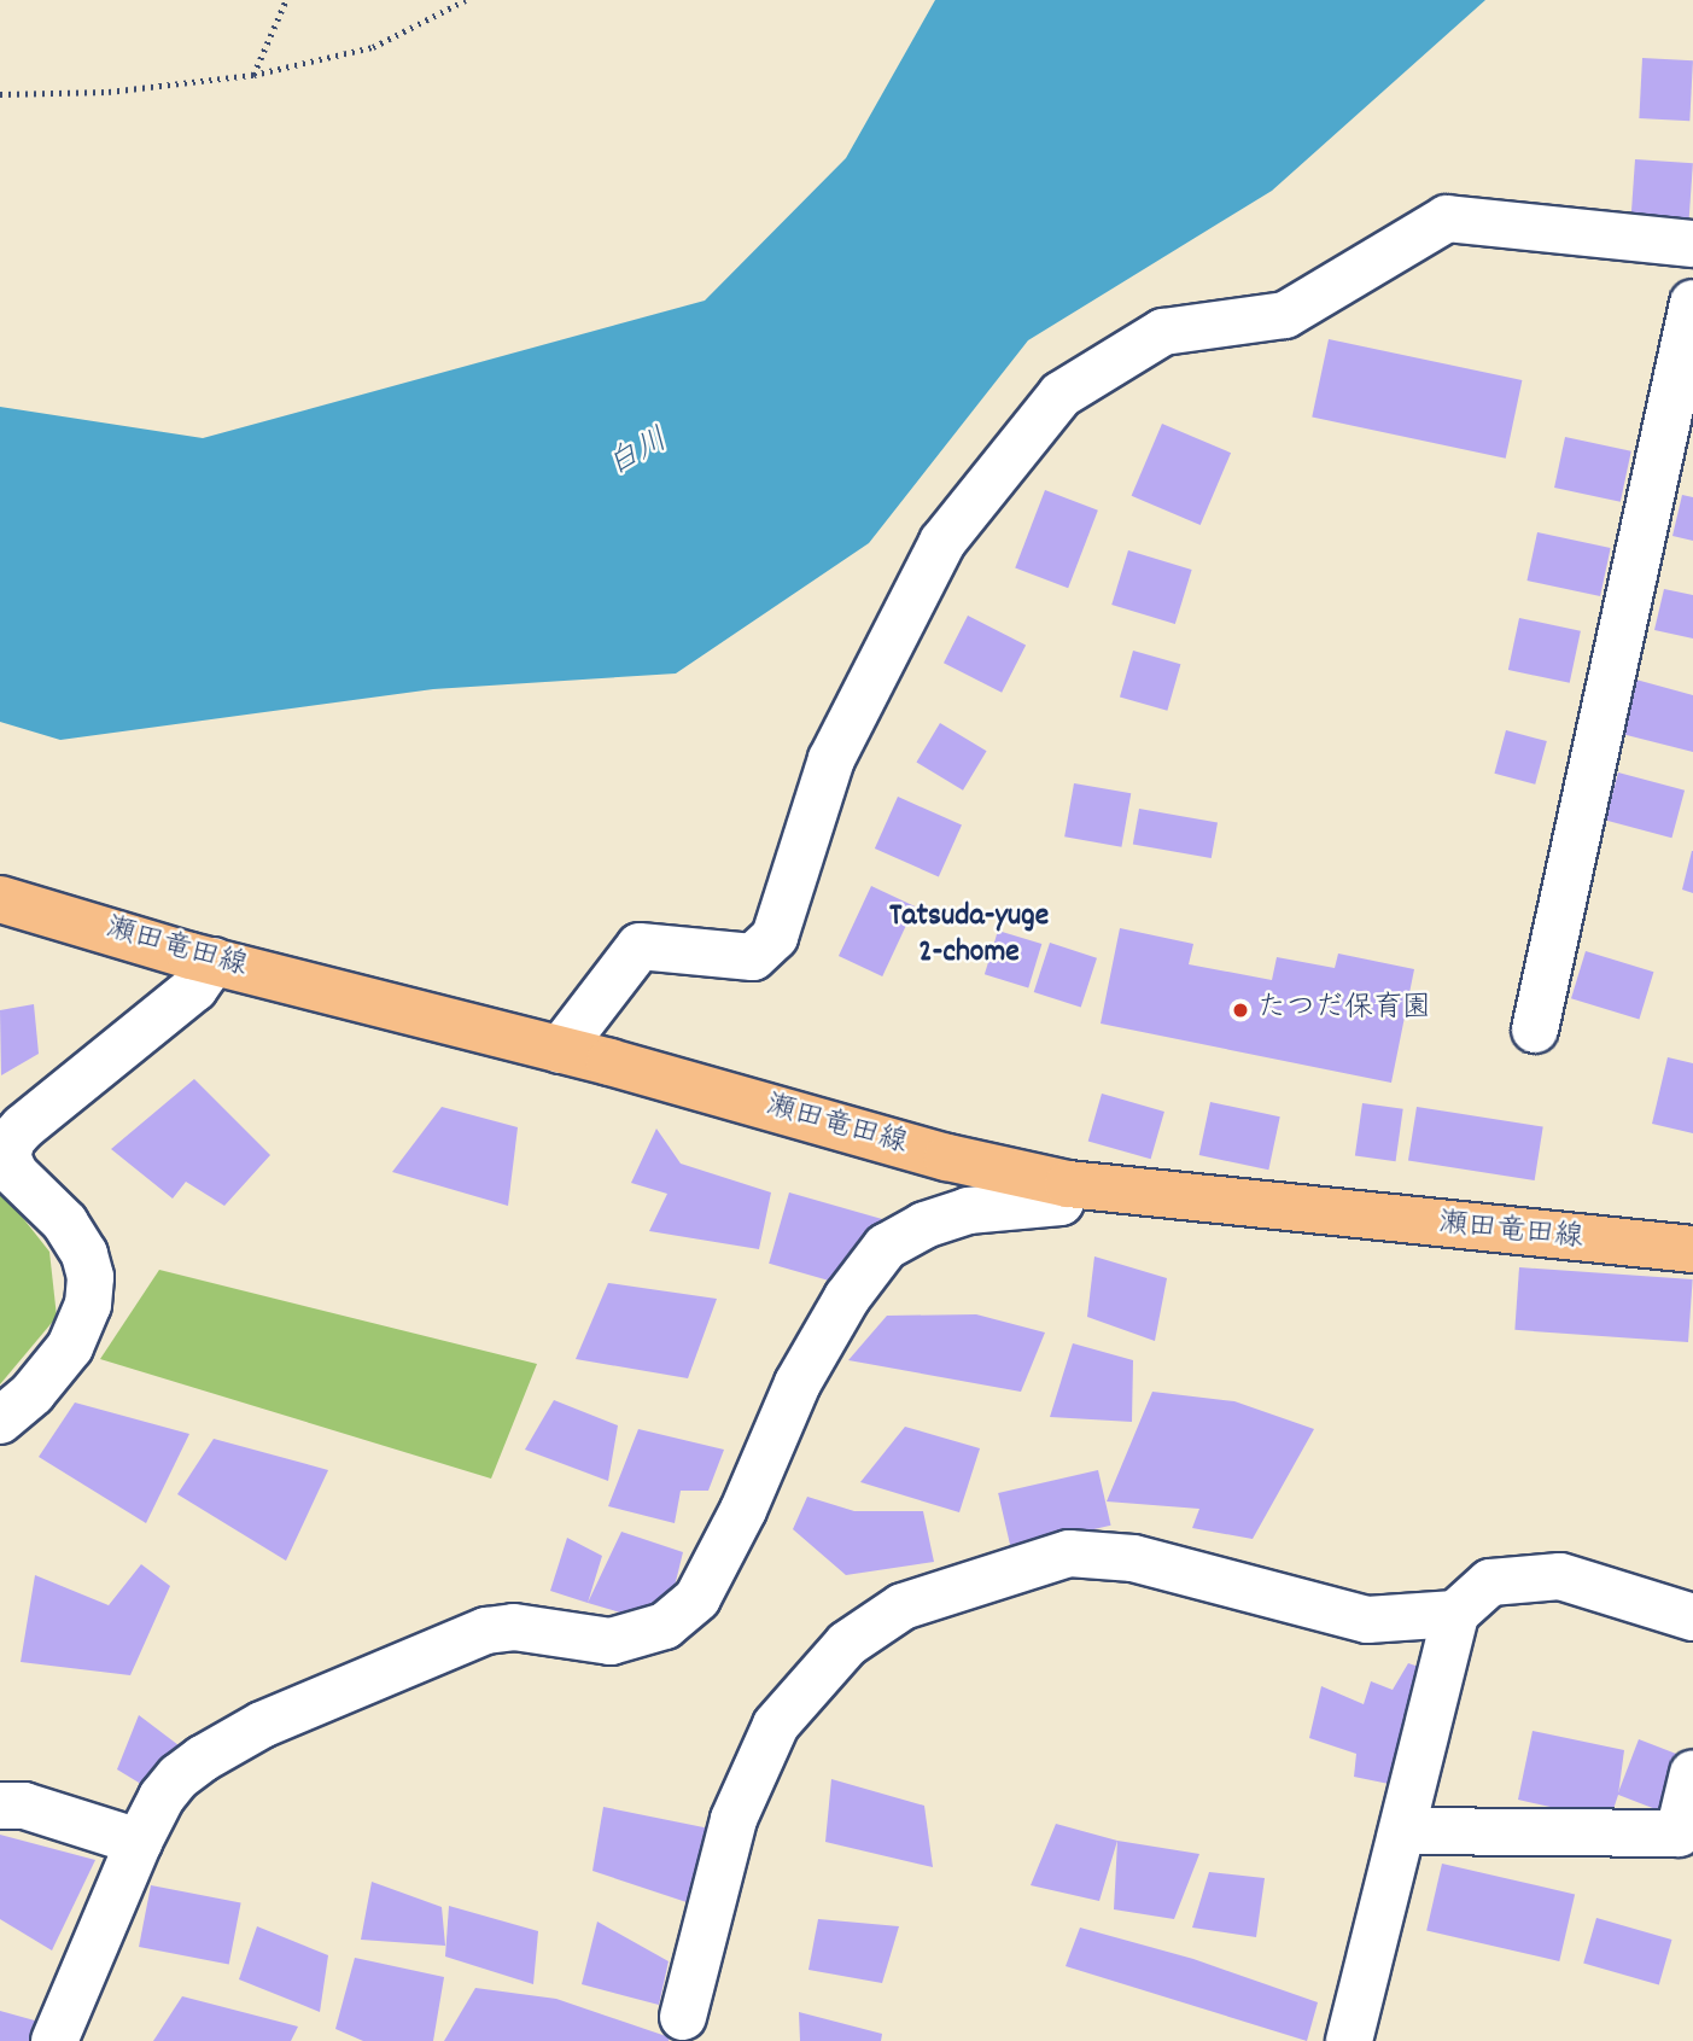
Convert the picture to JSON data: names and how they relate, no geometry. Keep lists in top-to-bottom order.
{
  "streets": {
    "main road": ["瀬田竜田線"]
  },
  "districts": ["Tatsuda-yuge 2-chome"],
  "water": ["白川"],
  "places": ["たつだ保育園"]
}
